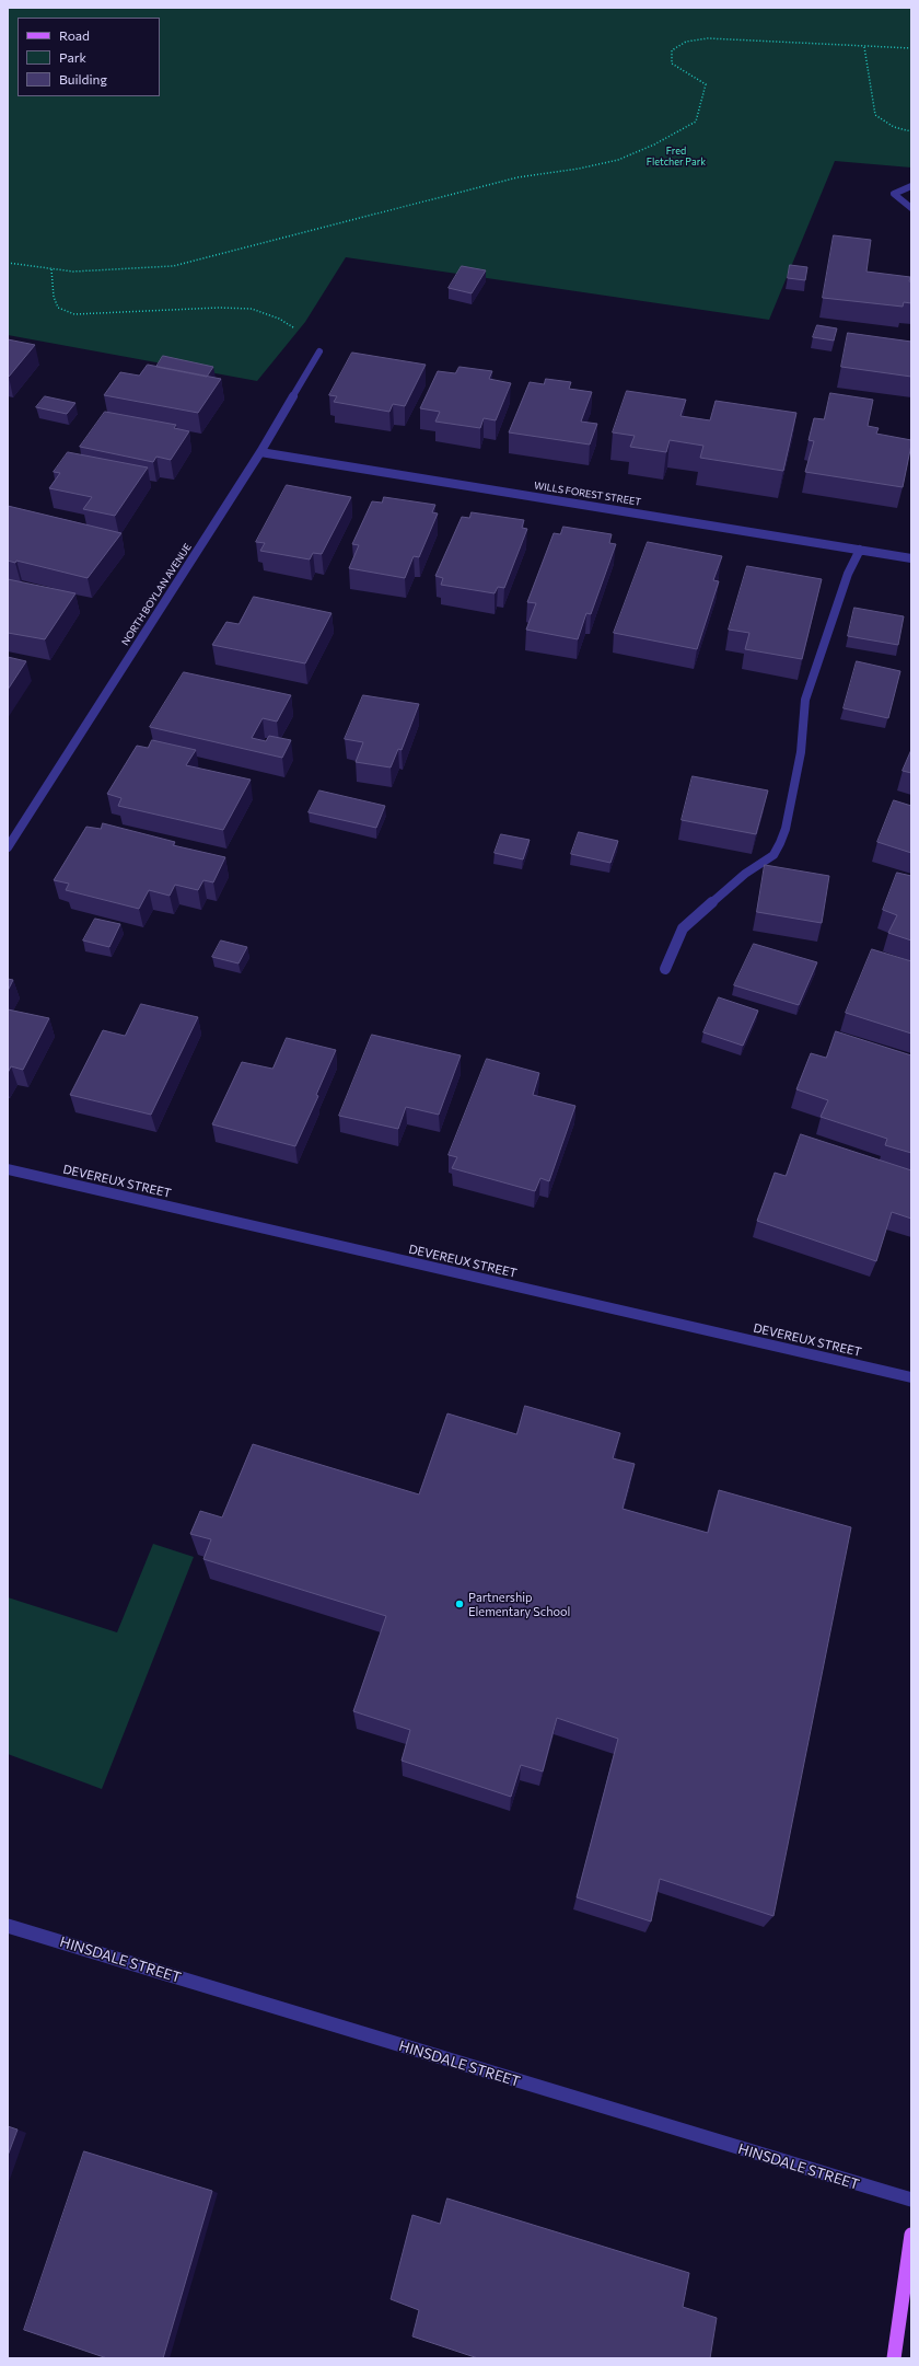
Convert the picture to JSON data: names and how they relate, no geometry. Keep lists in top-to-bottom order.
{
  "streets": {
    "street": [
      "WILLS FOREST STREET",
      "NORTH BOYLAN AVENUE",
      "DEVEREUX STREET",
      "HINSDALE STREET"
    ]
  },
  "crossings": [
    ["WILLS FOREST STREET", "NORTH BOYLAN AVENUE"]
  ],
  "parks": ["Fred Fletcher Park"],
  "places": ["Partnership Elementary School"],
  "legend": ["Road", "Park", "Building"]
}
